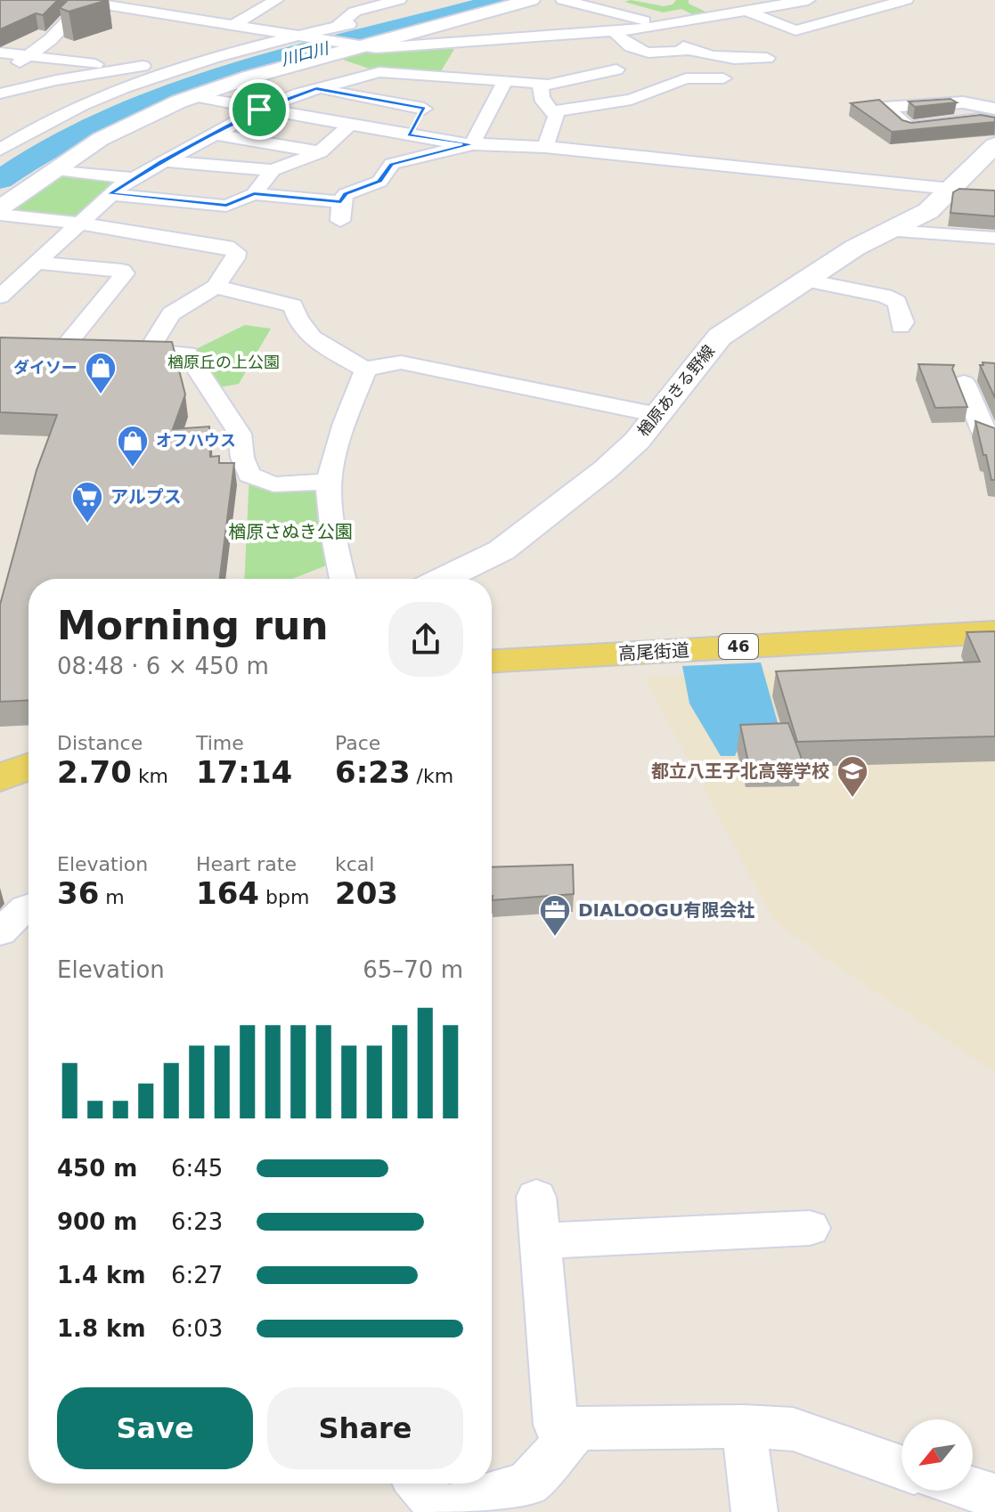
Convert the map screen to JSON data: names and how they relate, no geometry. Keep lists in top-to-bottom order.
{
  "streets": {
    "main road": ["楢原あきる野線", "46", "高尾街道"]
  },
  "water": ["川口川"],
  "parks": ["楢原丘の上公園", "楢原さぬき公園"],
  "places": {
    "shop": ["ダイソー", "オフハウス"],
    "supermarket": ["アルプス"],
    "school or university": ["都立八王子北高等学校"],
    "office": ["DIALOOGU有限会社"]
  },
  "north": "bottom left",
  "page": {
    "heading": ["Morning run", "08:48 · 6 × 450 m"],
    "stats": [
      ["Distance", "2.70 km"],
      ["Time", "17:14"],
      ["Pace", "6:23 /km"],
      ["Elevation", "36 m"],
      ["Heart rate", "164 bpm"],
      ["kcal", "203"]
    ],
    "chart": ["Elevation", "65–70 m"],
    "list": [
      {
        "name": "450 m",
        "note": "6:45"
      },
      {
        "name": "900 m",
        "note": "6:23"
      },
      {
        "name": "1.4 km",
        "note": "6:27"
      },
      {
        "name": "1.8 km",
        "note": "6:03"
      }
    ],
    "buttons": ["Save", "Share"]
  }
}
